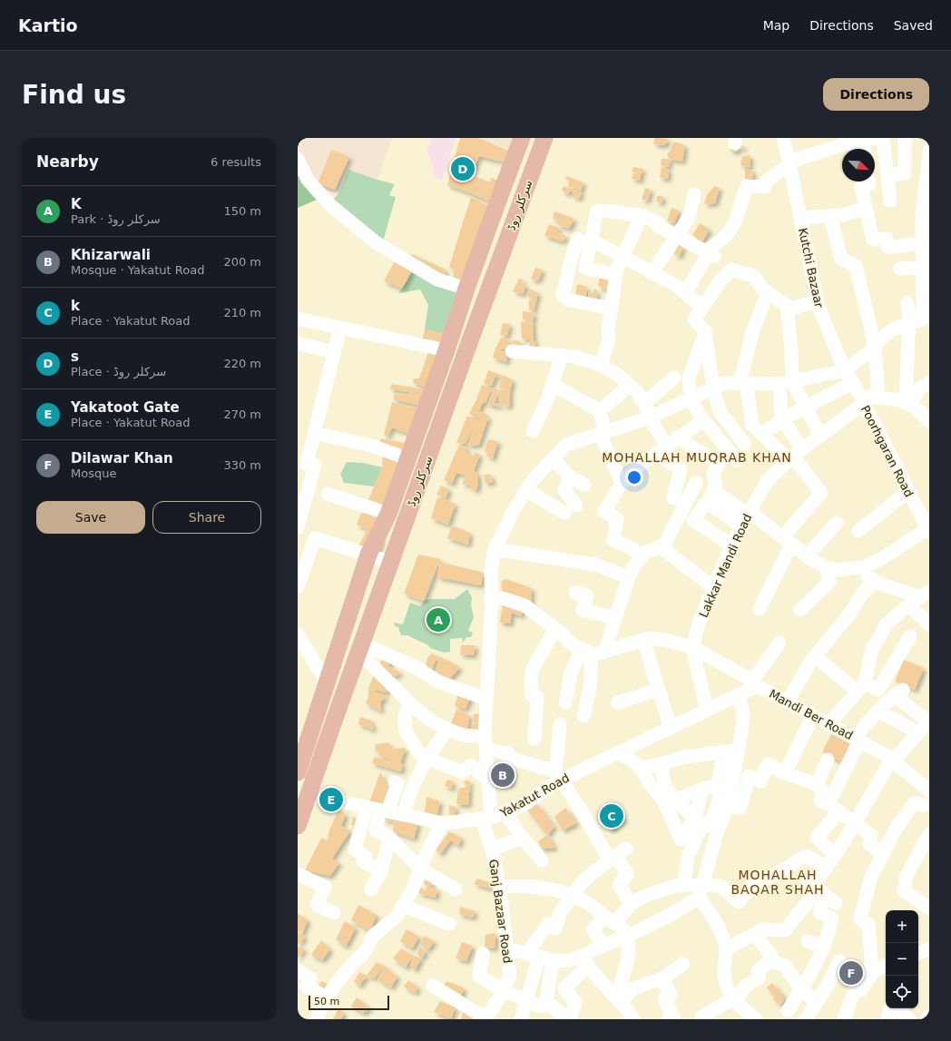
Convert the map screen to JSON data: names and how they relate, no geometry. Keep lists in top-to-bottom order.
{
  "streets": {
    "main road": ["سرکلر روڈ"],
    "street": [
      "Kutchi Bazaar",
      "Poorhgaran Road",
      "Lakkar Mandi Road",
      "Mandi Ber Road",
      "Yakatut Road",
      "Ganj Bazaar Road"
    ]
  },
  "crossings": [
    ["سرکلر روڈ", "Yakatut Road"],
    ["Kutchi Bazaar", "Poorhgaran Road"],
    ["Kutchi Bazaar", "Ganj Bazaar Road"],
    ["Poorhgaran Road", "Lakkar Mandi Road"],
    ["Poorhgaran Road", "Ganj Bazaar Road"],
    ["Lakkar Mandi Road", "Mandi Ber Road"],
    ["Lakkar Mandi Road", "Yakatut Road"],
    ["Mandi Ber Road", "Yakatut Road"],
    ["Yakatut Road", "Ganj Bazaar Road"]
  ],
  "districts": ["MOHALLAH MUQRAB KHAN", "MOHALLAH BAQAR SHAH"],
  "scale_bar": "50 m",
  "north": "bottom right",
  "page": {
    "header": "Kartio",
    "nav": ["Map", "Directions", "Saved"],
    "buttons": [
      "Directions",
      ["Save", "Share"]
    ],
    "title": "Find us",
    "heading": ["Nearby", "6 results"],
    "pins": [
      "D",
      "A",
      "B",
      "E",
      "C",
      "F"
    ],
    "list": [
      {
        "mark": "A",
        "name": "K",
        "note": "Park · سرکلر روڈ",
        "value": "150 m"
      },
      {
        "mark": "B",
        "name": "Khizarwali",
        "note": "Mosque · Yakatut Road",
        "value": "200 m"
      },
      {
        "mark": "C",
        "name": "k",
        "note": "Place · Yakatut Road",
        "value": "210 m"
      },
      {
        "mark": "D",
        "name": "s",
        "note": "Place · سرکلر روڈ",
        "value": "220 m"
      },
      {
        "mark": "E",
        "name": "Yakatoot Gate",
        "note": "Place · Yakatut Road",
        "value": "270 m"
      },
      {
        "mark": "F",
        "name": "Dilawar Khan",
        "note": "Mosque",
        "value": "330 m"
      }
    ],
    "map_buttons": ["+", "−"],
    "scale": "50 m"
  }
}
